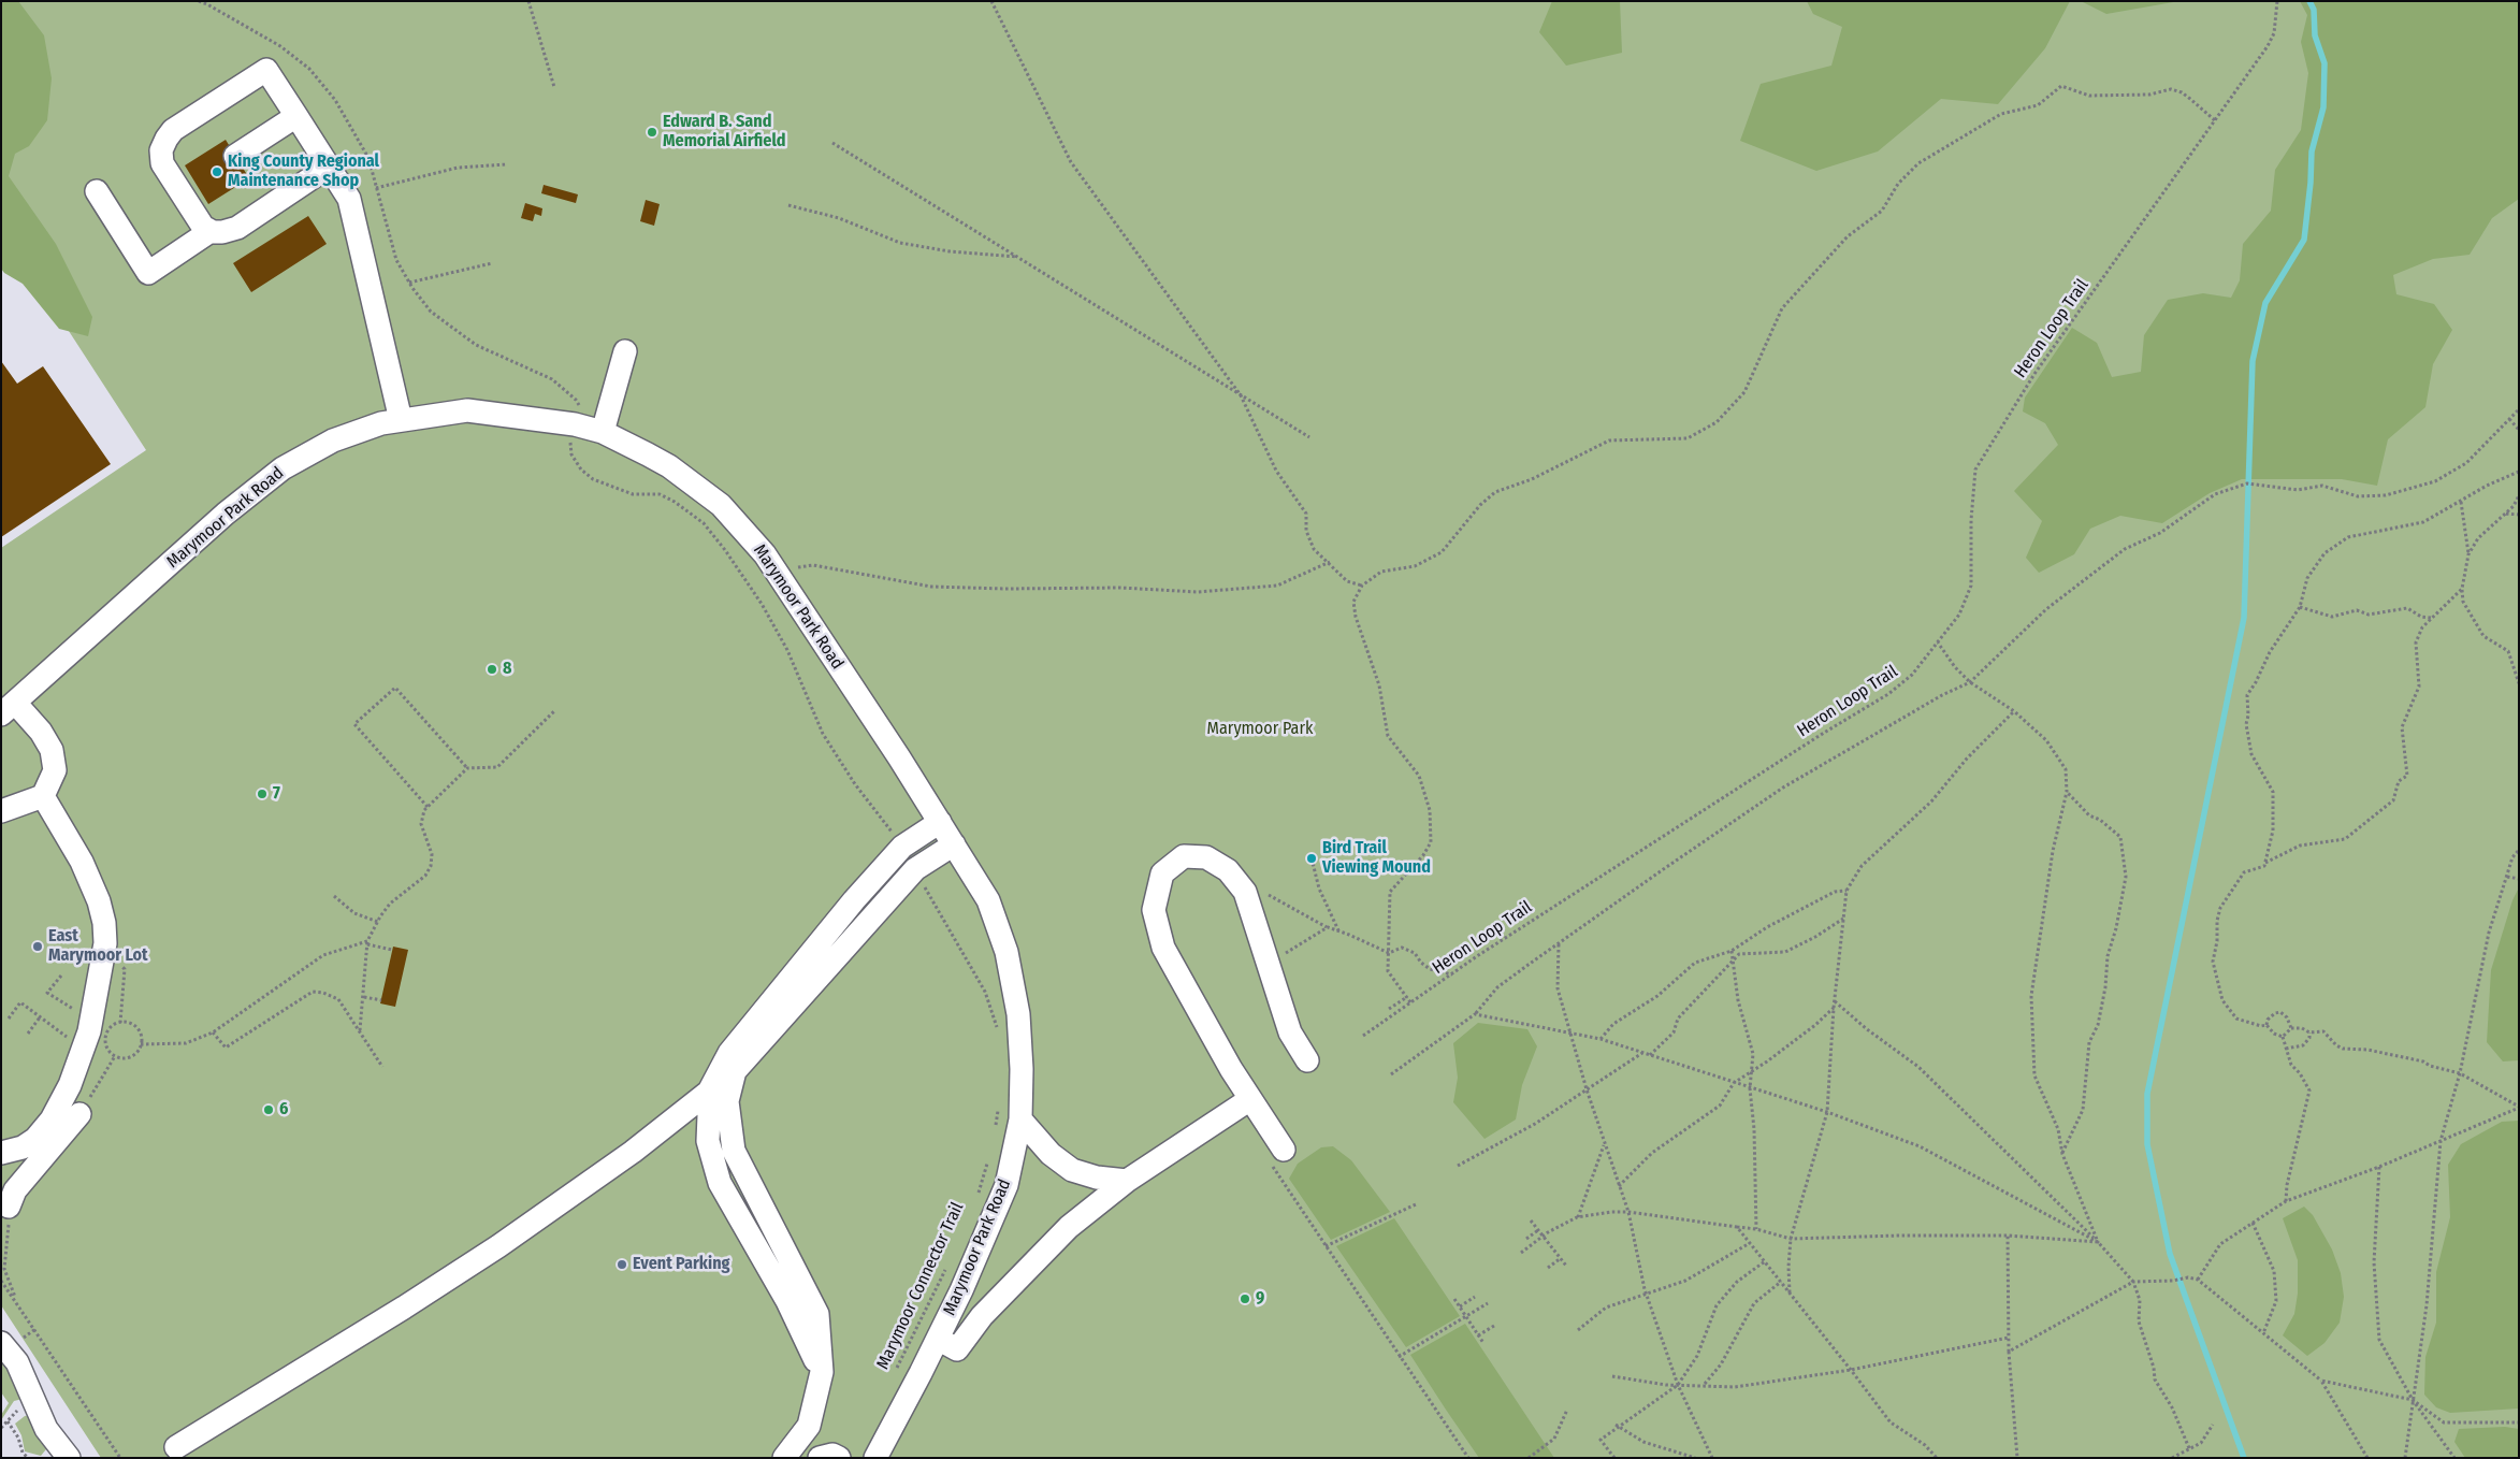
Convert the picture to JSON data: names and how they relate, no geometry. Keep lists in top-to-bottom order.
{
  "streets": {
    "street": ["Marymoor Park Road"],
    "path": ["Heron Loop Trail", "Marymoor Connector Trail"]
  },
  "parks": ["Marymoor Park"],
  "places": [
    "Edward B. Sand Memorial Airfield",
    "King County Regional Maintenance Shop",
    "8",
    "7",
    "Bird Trail Viewing Mound",
    "East Marymoor Lot",
    "6",
    "Event Parking",
    "9"
  ]
}
